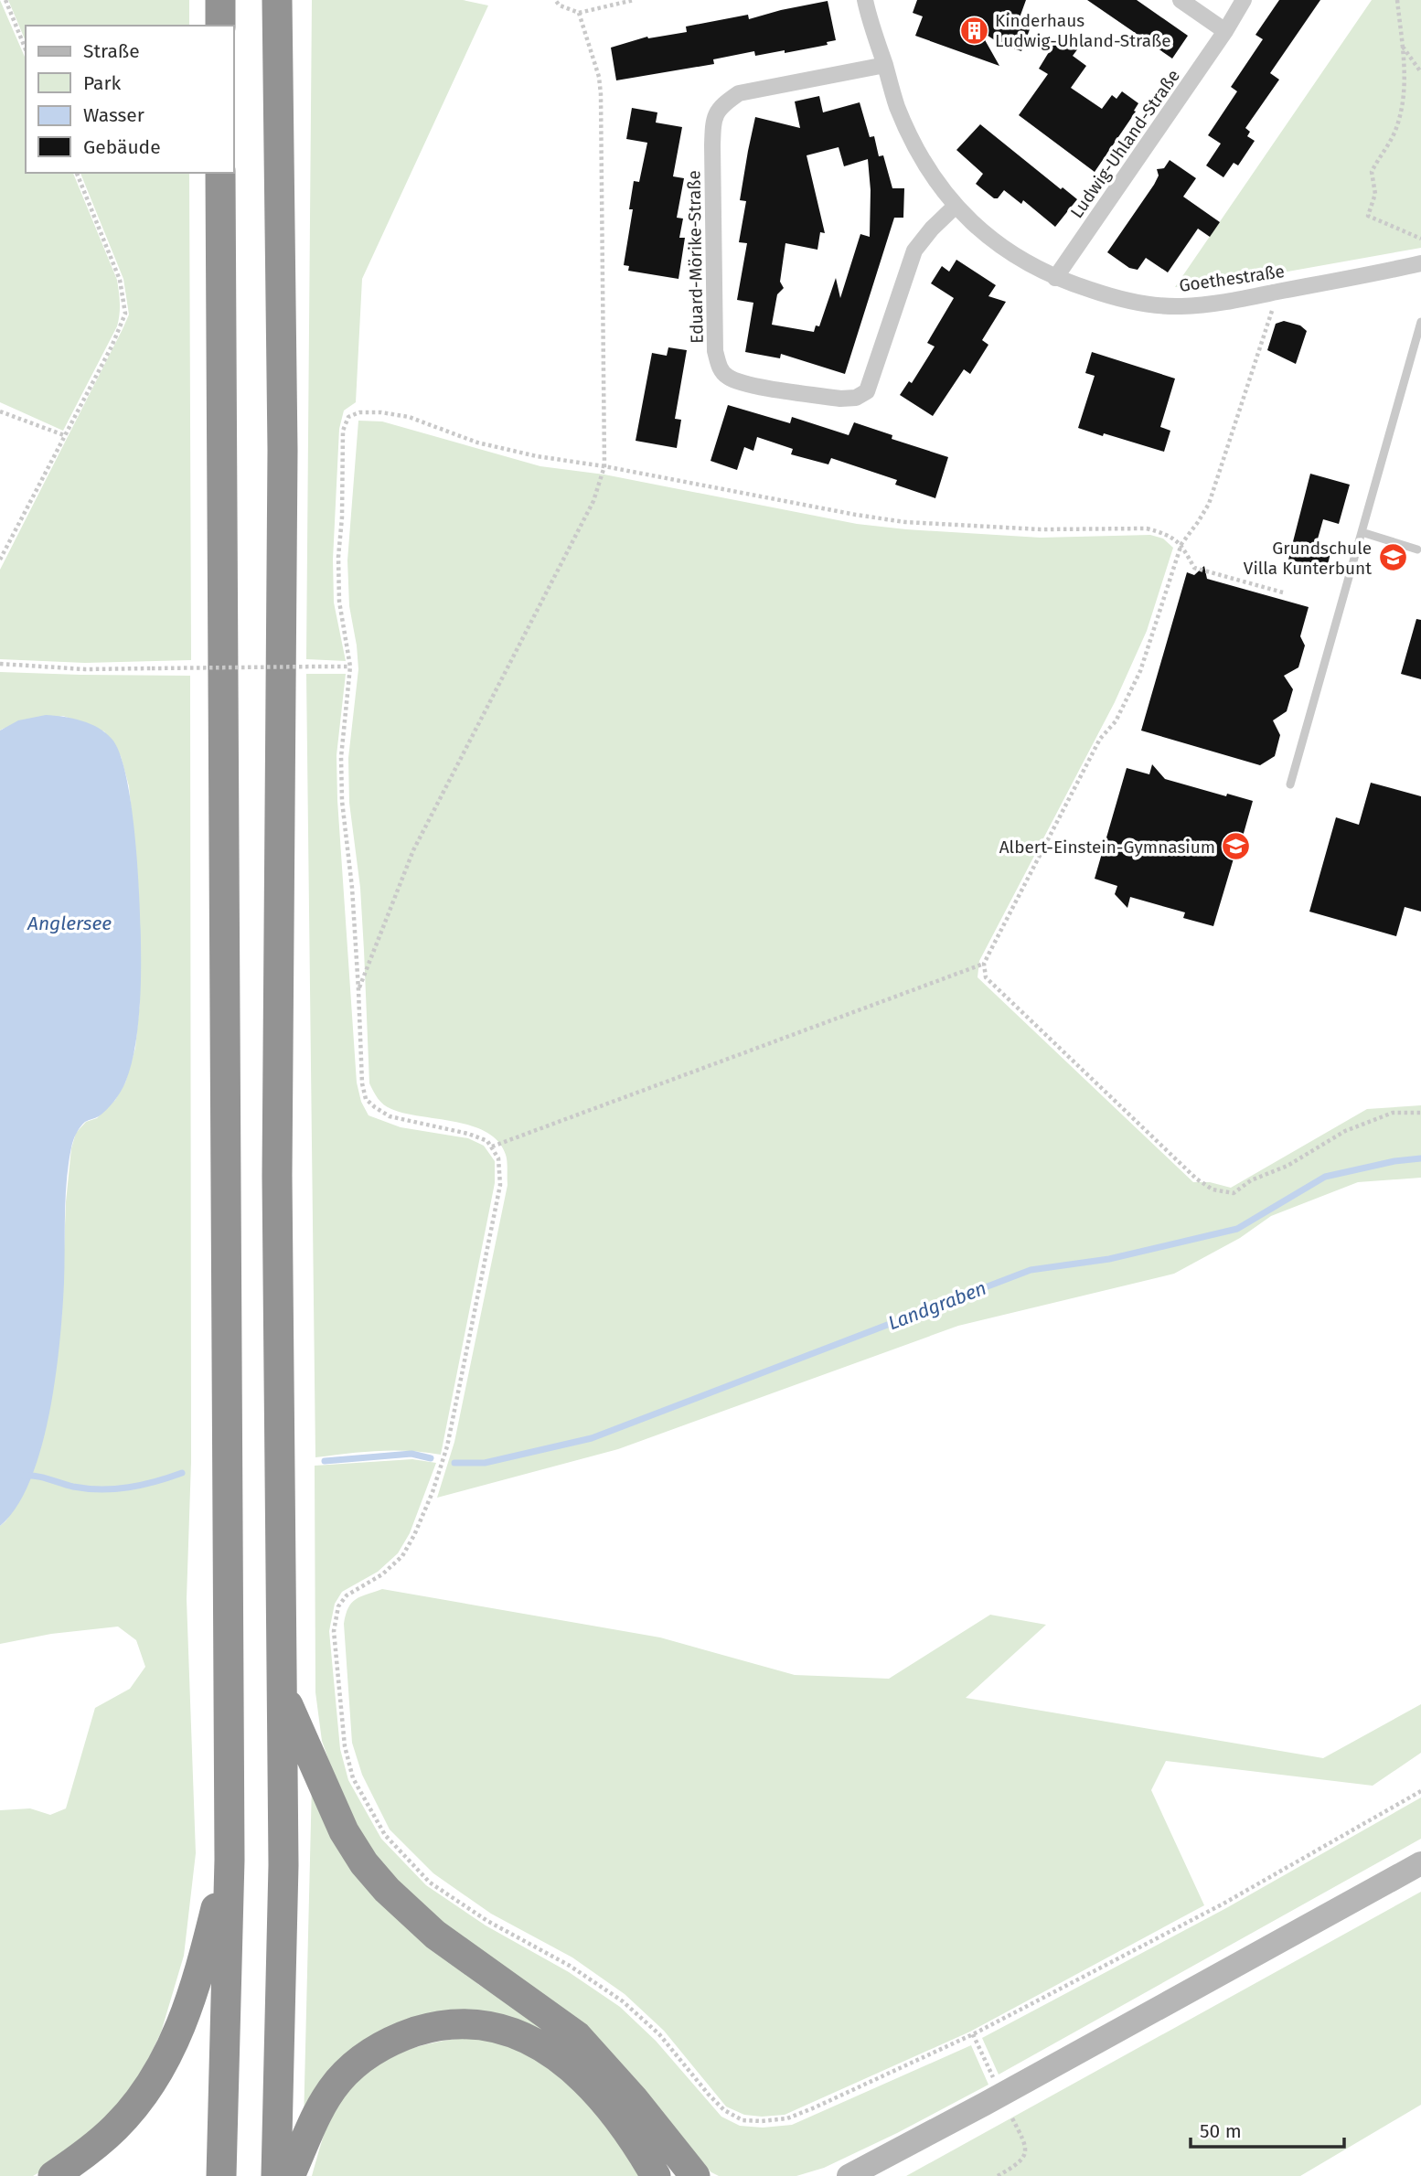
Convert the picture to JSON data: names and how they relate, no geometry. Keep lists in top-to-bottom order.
{
  "streets": {
    "street": ["Ludwig-Uhland-Straße", "Eduard-Mörike-Straße", "Goethestraße"]
  },
  "crossings": [
    ["Ludwig-Uhland-Straße", "Goethestraße"],
    ["Eduard-Mörike-Straße", "Goethestraße"]
  ],
  "water": ["Anglersee", "Landgraben"],
  "places": {
    "building": ["Kinderhaus Ludwig-Uhland-Straße"],
    "school or university": ["Grundschule Villa Kunterbunt", "Albert-Einstein-Gymnasium"]
  },
  "legend": [
    "Straße",
    "Park",
    "Wasser",
    "Gebäude"
  ],
  "scale_bar": "50 m"
}
